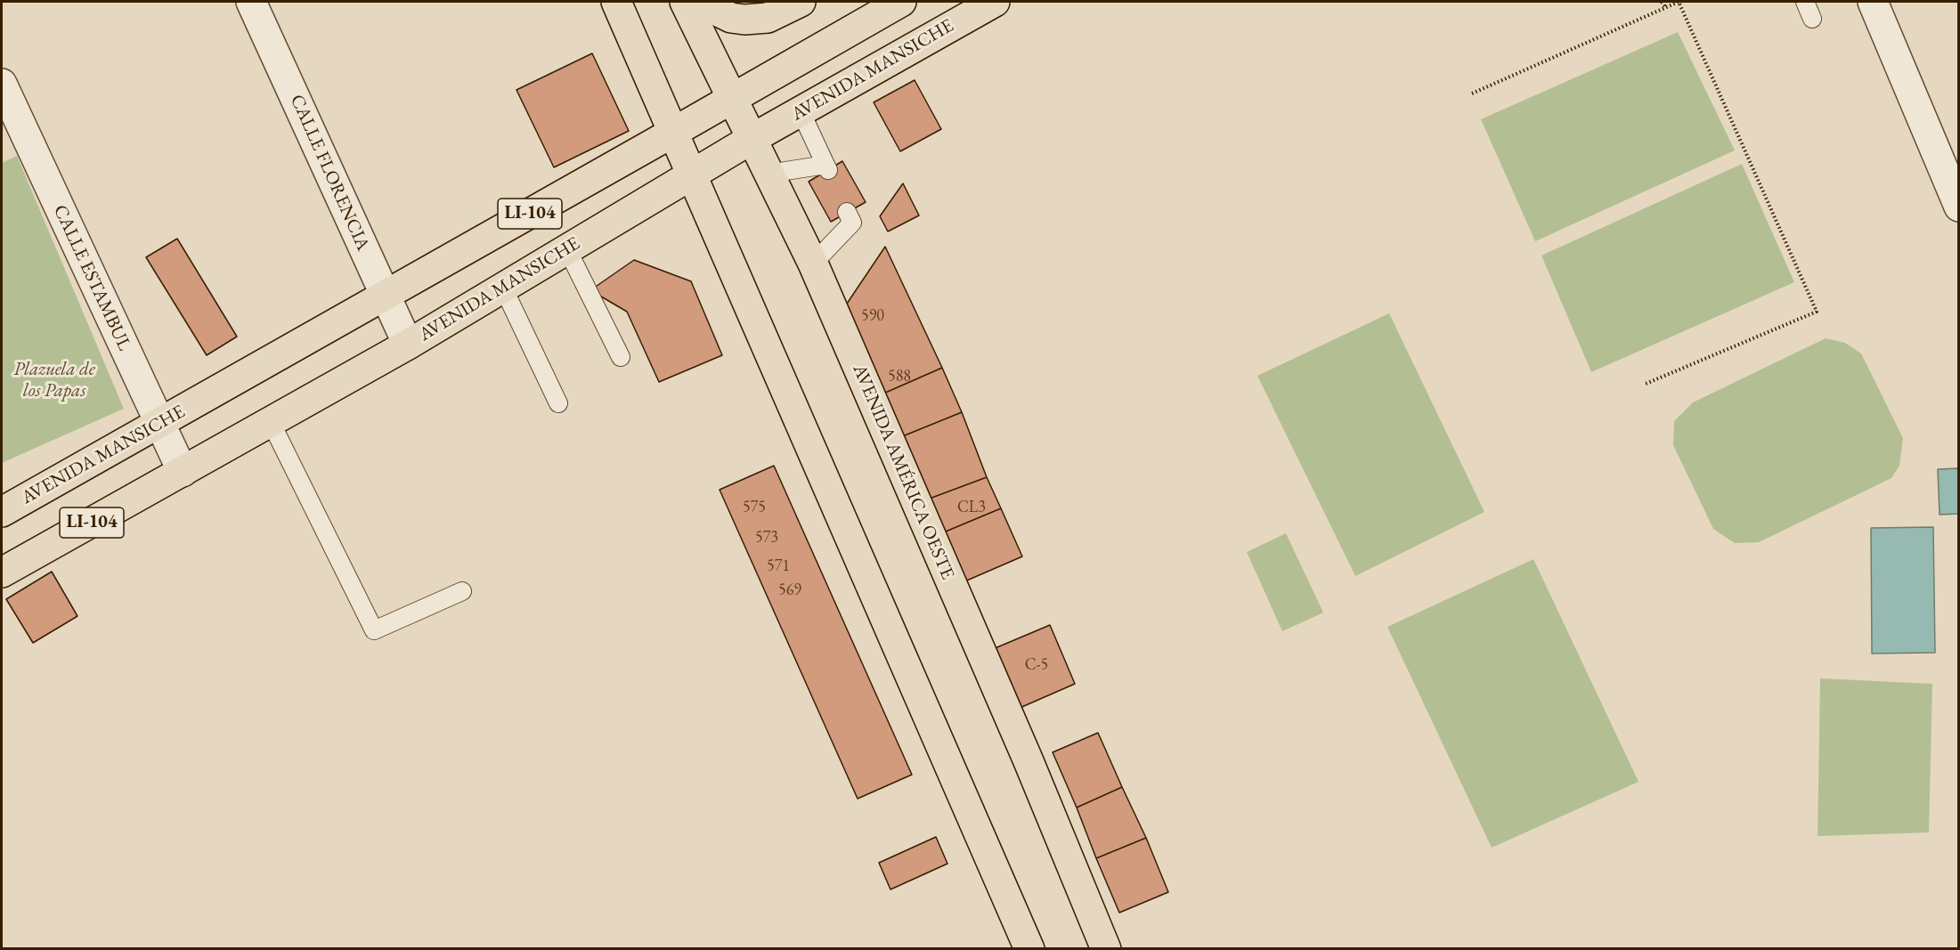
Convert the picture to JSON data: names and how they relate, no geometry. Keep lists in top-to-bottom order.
{
  "streets": {
    "main road": ["AVENIDA MANSICHE", "LI-104", "AVENIDA AMÉRICA OESTE"],
    "street": ["CALLE FLORENCIA", "CALLE ESTAMBUL"]
  },
  "crossings": [
    ["AVENIDA MANSICHE", "CALLE FLORENCIA"],
    ["AVENIDA MANSICHE", "CALLE ESTAMBUL"],
    ["AVENIDA MANSICHE", "AVENIDA AMÉRICA OESTE"]
  ],
  "parks": ["Plazuela de los Papas"],
  "house_numbers": [
    "590",
    "588",
    "575",
    "CL3",
    "573",
    "571",
    "569",
    "C-5"
  ]
}
